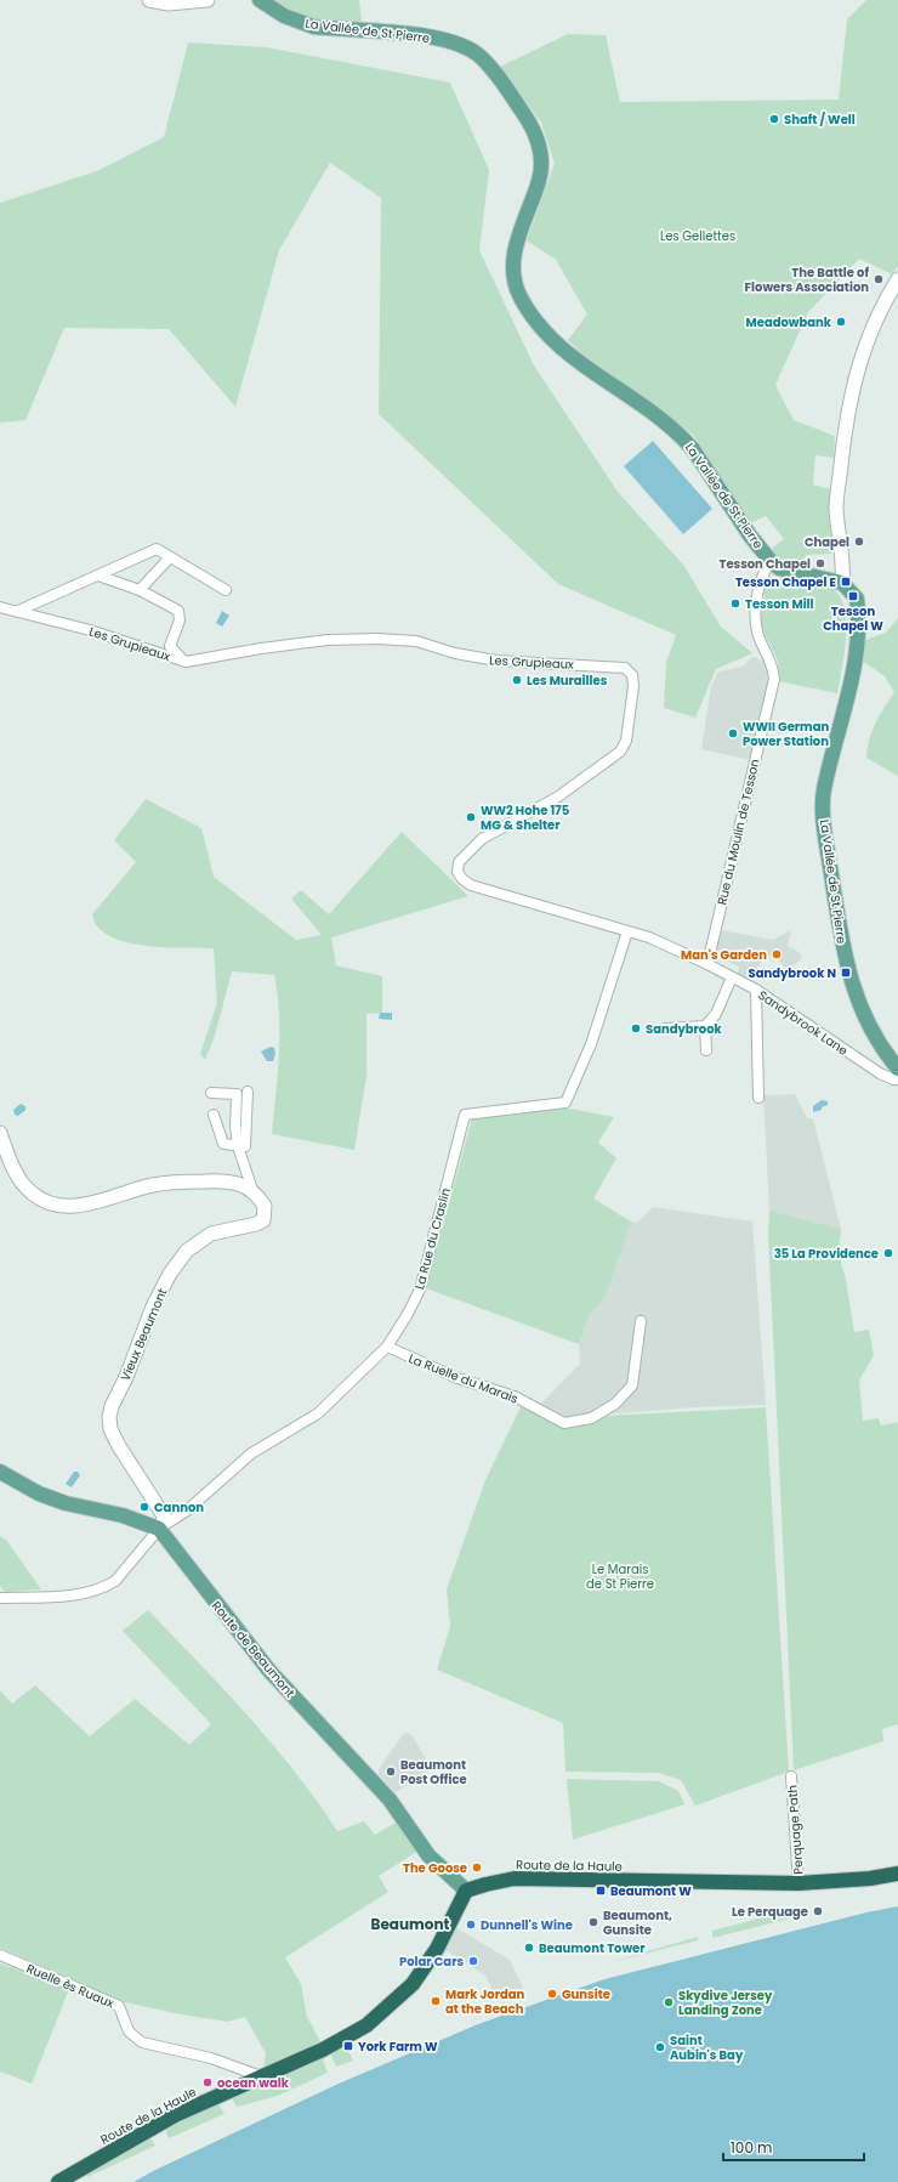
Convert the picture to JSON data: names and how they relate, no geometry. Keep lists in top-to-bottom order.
{
  "streets": {
    "highway": ["Route de la Haule"],
    "main road": ["La Vallée de St Pierre", "Route de Beaumont"],
    "street": [
      "Les Grupieaux",
      "Rue du Moulin de Tesson",
      "Sandybrook Lane",
      "La Rue du Craslin",
      "Vieux Beaumont",
      "La Ruelle du Marais",
      "Perquage Path",
      "Ruelle ès Ruaux"
    ]
  },
  "crossings": [
    ["La Vallée de St Pierre", "Rue du Moulin de Tesson"],
    ["Les Grupieaux", "Rue du Moulin de Tesson"],
    ["Les Grupieaux", "Sandybrook Lane"],
    ["Les Grupieaux", "La Rue du Craslin"],
    ["Rue du Moulin de Tesson", "Sandybrook Lane"],
    ["La Rue du Craslin", "Vieux Beaumont"],
    ["La Rue du Craslin", "La Ruelle du Marais"],
    ["La Rue du Craslin", "Route de Beaumont"],
    ["Vieux Beaumont", "Route de Beaumont"],
    ["Route de Beaumont", "Route de la Haule"],
    ["Perquage Path", "Route de la Haule"],
    ["Route de la Haule", "Ruelle ès Ruaux"]
  ],
  "districts": ["Beaumont"],
  "parks": ["Les Gellettes", "Le Marais de St Pierre"],
  "places": {
    "other": [
      "Shaft / Well",
      "The Battle of Flowers Association",
      "Meadowbank",
      "Chapel",
      "Tesson Chapel",
      "Tesson Mill",
      "Les Murailles",
      "WWII German Power Station",
      "WW2 Hohe 175 MG & Shelter",
      "Man's Garden",
      "Sandybrook",
      "35 La Providence",
      "Cannon",
      "Beaumont Post Office",
      "The Goose",
      "Le Perquage",
      "Beaumont, Gunsite",
      "Dunnell's Wine",
      "Beaumont Tower",
      "Polar Cars",
      "Gunsite",
      "Mark Jordan at the Beach",
      "Skydive Jersey Landing Zone",
      "Saint Aubin's Bay",
      "ocean walk"
    ],
    "transit": [
      "Tesson Chapel E",
      "Tesson Chapel W",
      "Sandybrook N",
      "Beaumont W",
      "York Farm W"
    ]
  },
  "scale_bar": "100 m"
}
